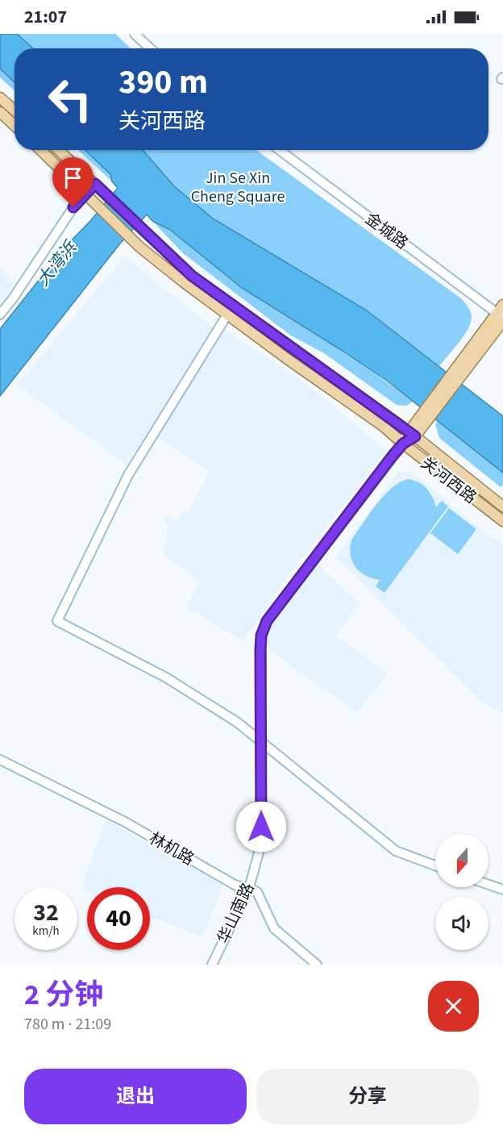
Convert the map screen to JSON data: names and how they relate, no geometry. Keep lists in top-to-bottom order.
{
  "streets": {
    "main road": ["关河西路"],
    "street": ["金城路", "林机路", "华山南路"]
  },
  "crossings": [
    ["关河西路", "华山南路"],
    ["林机路", "华山南路"]
  ],
  "water": ["大湾浜"],
  "parks": ["Jin Se Xin Cheng Square"],
  "north": "bottom",
  "page": {
    "status": "21:07",
    "turn": ["390 m", "关河西路"],
    "speed": "32 km/h",
    "limit": "40",
    "heading": ["2 分钟", "780 m · 21:09"],
    "buttons": ["退出", "分享"]
  }
}
